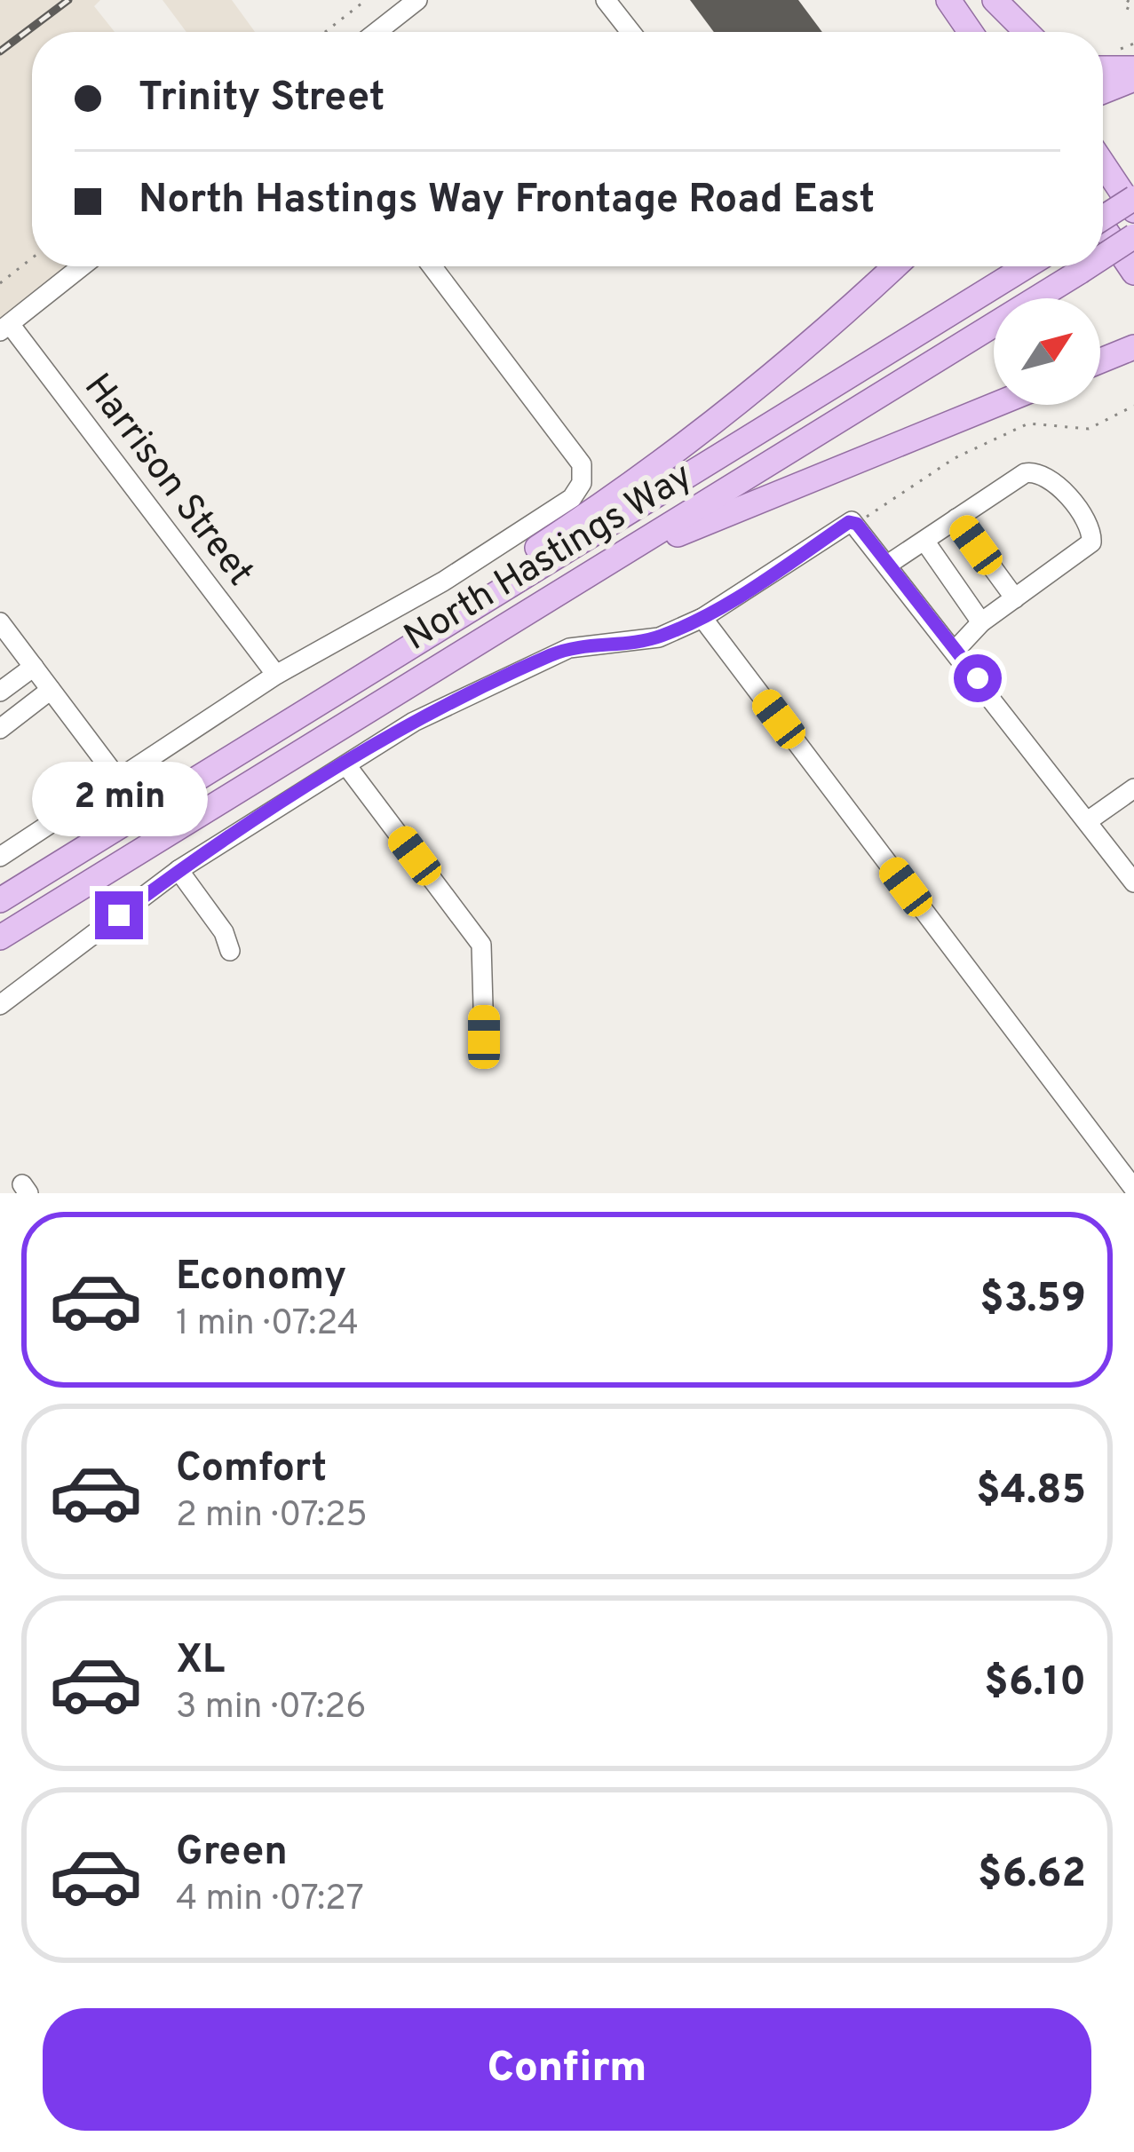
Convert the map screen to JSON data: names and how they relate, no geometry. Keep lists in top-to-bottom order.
{
  "streets": {
    "main road": ["North Hastings Way"],
    "street": ["Harrison Street"]
  },
  "north": "top right",
  "page": {
    "banner": ["Trinity Street", "North Hastings Way Frontage Road East"],
    "bubble": "2 min",
    "list": [
      {
        "name": "Economy",
        "note": "1 min · 07:24",
        "value": "$3.59"
      },
      {
        "name": "Comfort",
        "note": "2 min · 07:25",
        "value": "$4.85"
      },
      {
        "name": "XL",
        "note": "3 min · 07:26",
        "value": "$6.10"
      },
      {
        "name": "Green",
        "note": "4 min · 07:27",
        "value": "$6.62"
      }
    ],
    "buttons": "Confirm"
  }
}
